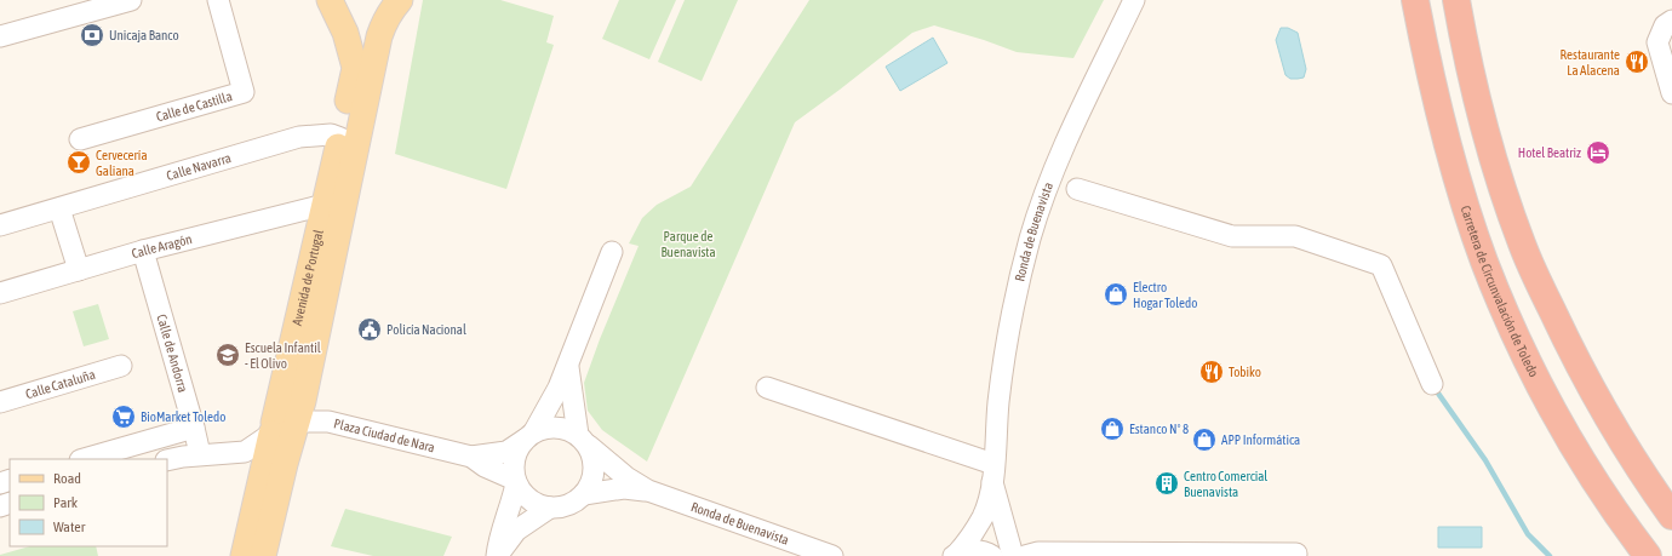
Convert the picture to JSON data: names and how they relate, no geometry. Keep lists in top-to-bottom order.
{
  "streets": {
    "highway": ["Carretera de Circunvalación de Toledo"],
    "main road": ["Avenida de Portugal"],
    "street": [
      "Calle de Castilla",
      "Calle Navarra",
      "Ronda de Buenavista",
      "Calle Aragón",
      "Calle de Andorra",
      "Calle Cataluña",
      "Plaza Ciudad de Nara"
    ]
  },
  "crossings": [
    ["Calle Navarra", "Avenida de Portugal"],
    ["Ronda de Buenavista", "Plaza Ciudad de Nara"],
    ["Calle Aragón", "Avenida de Portugal"],
    ["Calle Aragón", "Calle de Andorra"],
    ["Avenida de Portugal", "Plaza Ciudad de Nara"]
  ],
  "parks": ["Parque de Buenavista"],
  "places": {
    "bank": ["Unicaja Banco"],
    "restaurant": ["Restaurante La Alacena", "Tobiko"],
    "hotel": ["Hotel Beatriz"],
    "bar": ["Cervecería Galiana"],
    "shop": ["Electro Hogar Toledo", "Estanco Nº 8", "APP Informática"],
    "public building": ["Policía Nacional"],
    "school or university": ["Escuela Infantil - El Olivo"],
    "supermarket": ["BioMarket Toledo"],
    "building": ["Centro Comercial Buenavista"]
  },
  "legend": ["Road", "Park", "Water"]
}
